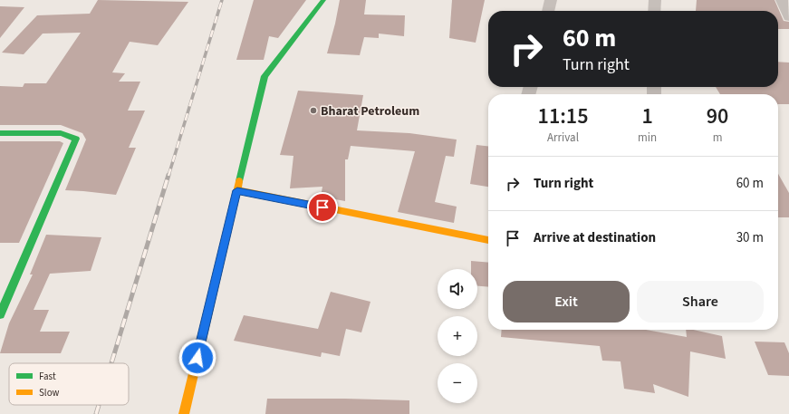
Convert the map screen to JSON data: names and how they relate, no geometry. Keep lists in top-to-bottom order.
{
  "places": ["Bharat Petroleum"],
  "legend": ["Fast", "Slow"],
  "page": {
    "turn": ["60 m", "Turn right"],
    "eta": [
      "11:15",
      "Arrival",
      "1",
      "min",
      "90",
      "m"
    ],
    "list": [
      {
        "name": "Turn right",
        "value": "60 m"
      },
      {
        "name": "Arrive at destination",
        "value": "30 m"
      }
    ],
    "map_buttons": ["+", "−"],
    "buttons": ["Exit", "Share"]
  }
}
